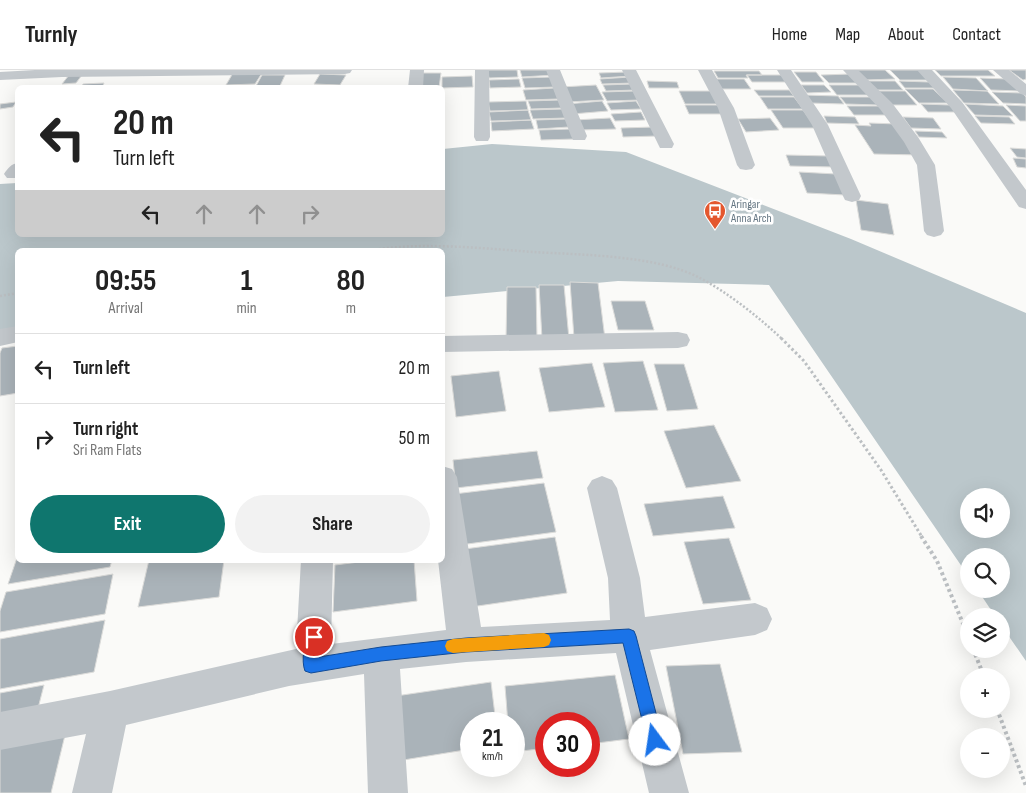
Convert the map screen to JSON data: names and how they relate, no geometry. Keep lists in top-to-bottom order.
{
  "places": {
    "bus stop": ["Aringar Anna Arch"]
  },
  "page": {
    "header": "Turnly",
    "nav": [
      "Home",
      "Map",
      "About",
      "Contact"
    ],
    "turn": ["20 m", "Turn left"],
    "eta": [
      "09:55",
      "Arrival",
      "1",
      "min",
      "80",
      "m"
    ],
    "list": [
      {
        "name": "Turn left",
        "value": "20 m"
      },
      {
        "name": "Turn right",
        "note": "Sri Ram Flats",
        "value": "50 m"
      }
    ],
    "buttons": ["Exit", "Share"],
    "map_buttons": ["+", "−"],
    "speed": "21 km/h",
    "limit": "30"
  }
}
